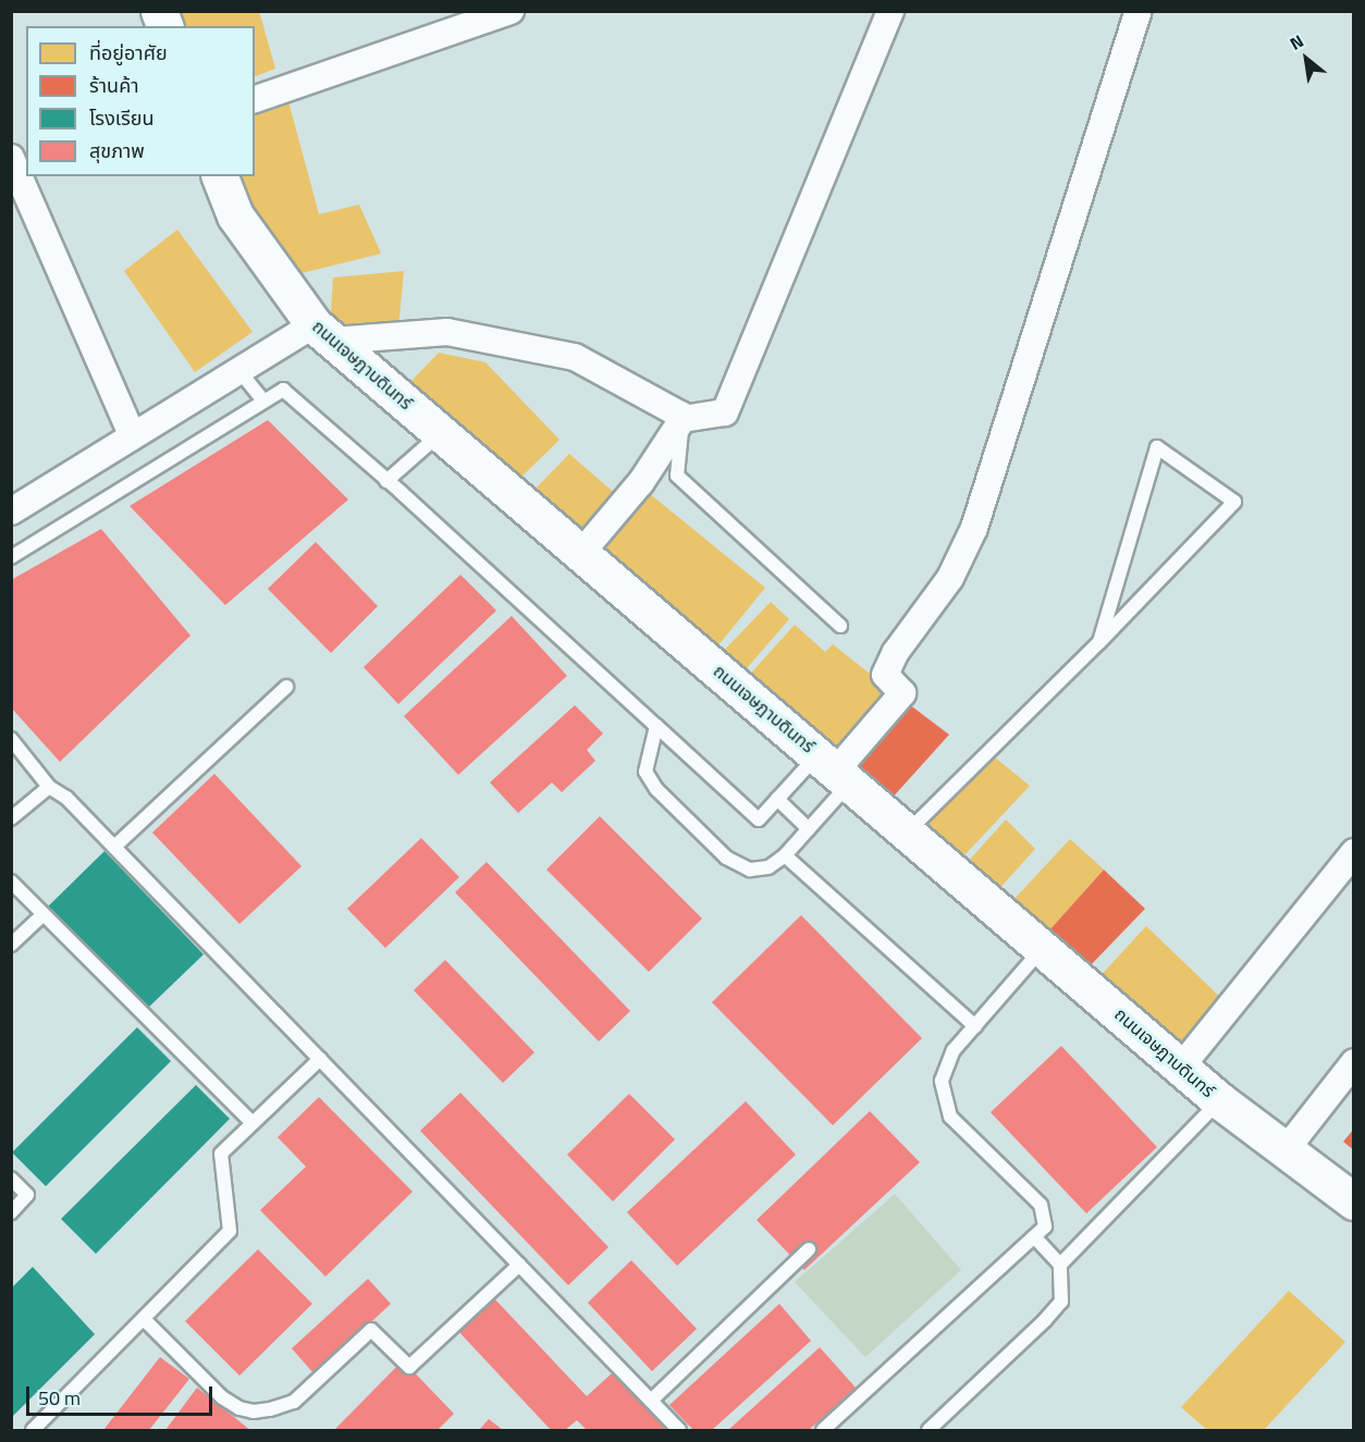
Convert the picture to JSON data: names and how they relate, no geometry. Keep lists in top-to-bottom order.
{
  "streets": {
    "street": ["ถนนเจษฎาบดินทร์"]
  },
  "legend": [
    "ที่อยู่อาศัย",
    "ร้านค้า",
    "โรงเรียน",
    "สุขภาพ"
  ],
  "scale_bar": "50 m",
  "north": "top left"
}
